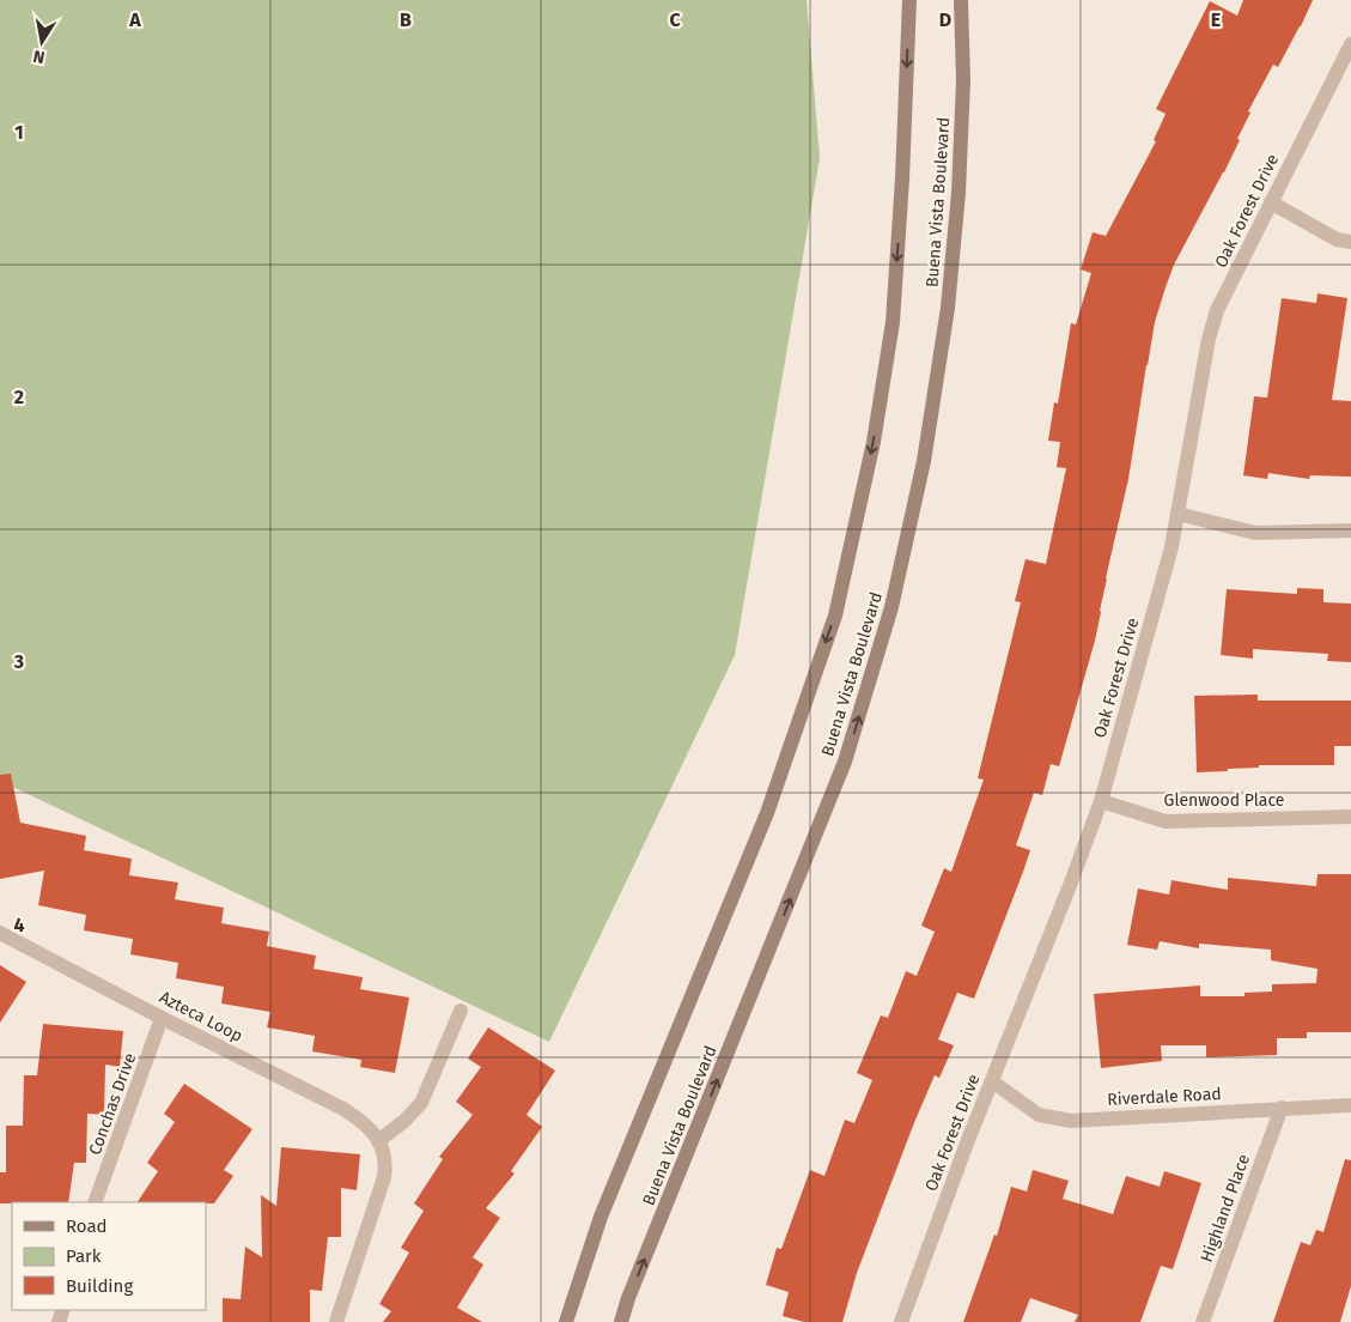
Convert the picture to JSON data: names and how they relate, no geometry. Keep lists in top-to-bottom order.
{
  "streets": {
    "main road": ["Buena Vista Boulevard"],
    "street": [
      "Oak Forest Drive",
      "Glenwood Place",
      "Azteca Loop",
      "Riverdale Road",
      "Conchas Drive",
      "Highland Place"
    ]
  },
  "crossings": [
    ["Oak Forest Drive", "Glenwood Place"],
    ["Oak Forest Drive", "Riverdale Road"],
    ["Azteca Loop", "Conchas Drive"],
    ["Riverdale Road", "Highland Place"]
  ],
  "legend": ["Road", "Park", "Building"],
  "north": "bottom",
  "grid": {
    "columns": [
      "A",
      "B",
      "C",
      "D",
      "E"
    ],
    "rows": [
      "1",
      "2",
      "3",
      "4"
    ]
  }
}
